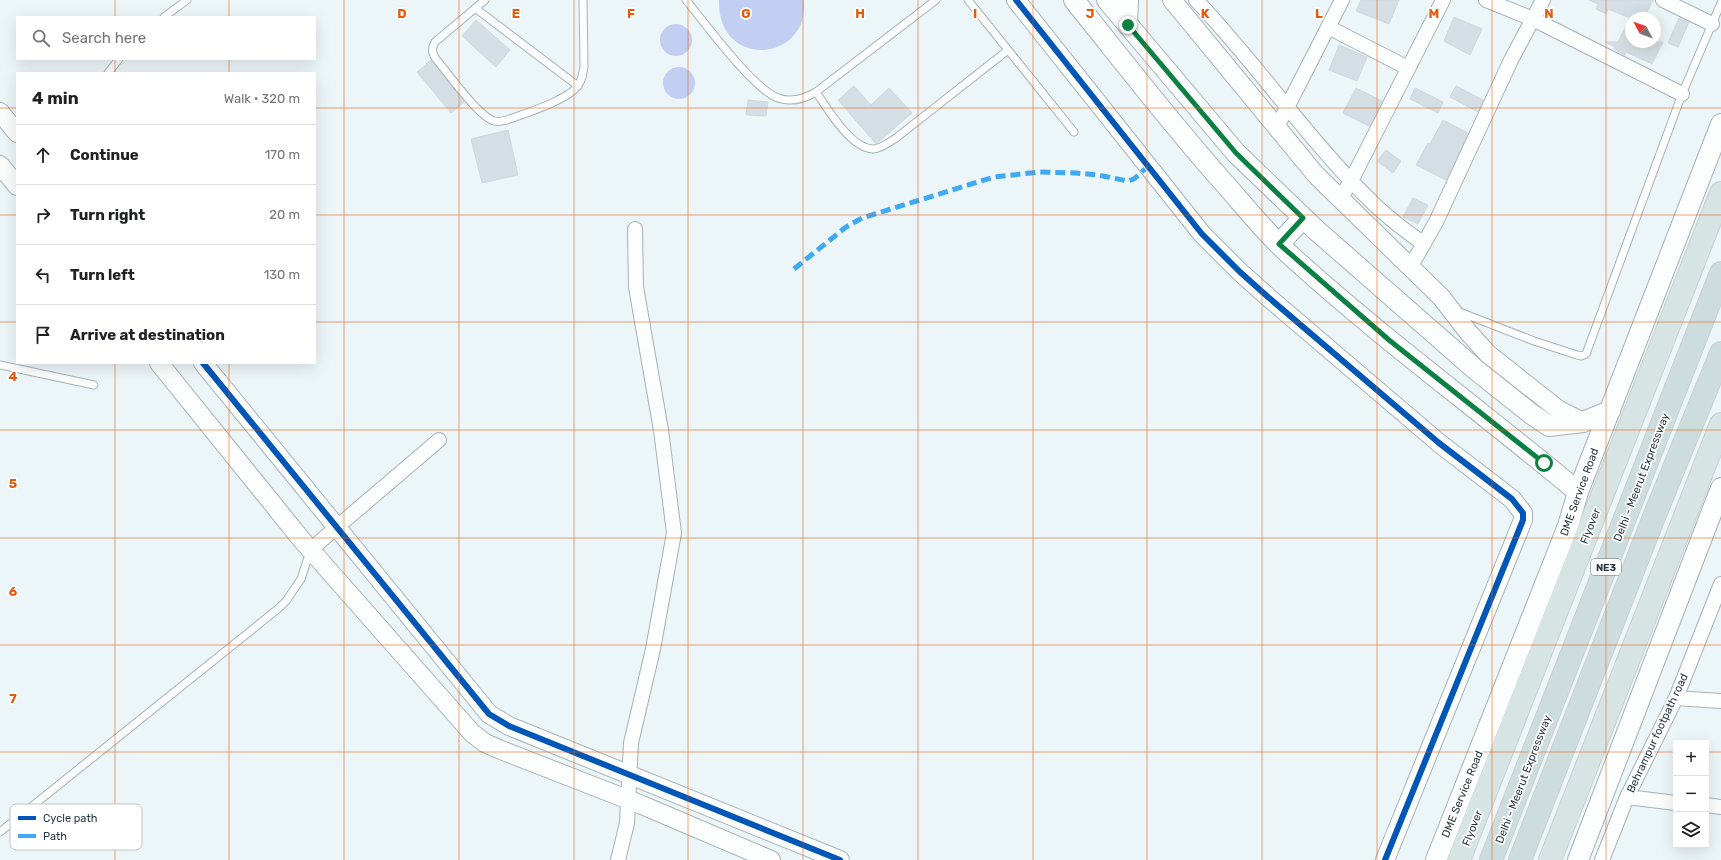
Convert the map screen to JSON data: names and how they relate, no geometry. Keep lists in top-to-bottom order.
{
  "streets": {
    "highway": ["Delhi - Meerut Expressway", "Flyover", "NE3"],
    "main road": ["DME Service Road"],
    "street": ["Behrampur footpath road"]
  },
  "legend": ["Cycle path", "Path"],
  "north": "top left",
  "page": {
    "search": "Search here",
    "heading": ["4 min", "Walk · 320 m"],
    "list": [
      ["Continue", "170 m"],
      ["Turn right", "20 m"],
      ["Turn left", "130 m"],
      "Arrive at destination"
    ],
    "map_buttons": ["+", "−"]
  },
  "grid": {
    "columns": [
      "D",
      "E",
      "F",
      "G",
      "H",
      "I",
      "J",
      "K",
      "L",
      "M",
      "N"
    ],
    "rows": [
      "4",
      "5",
      "6",
      "7"
    ]
  }
}
